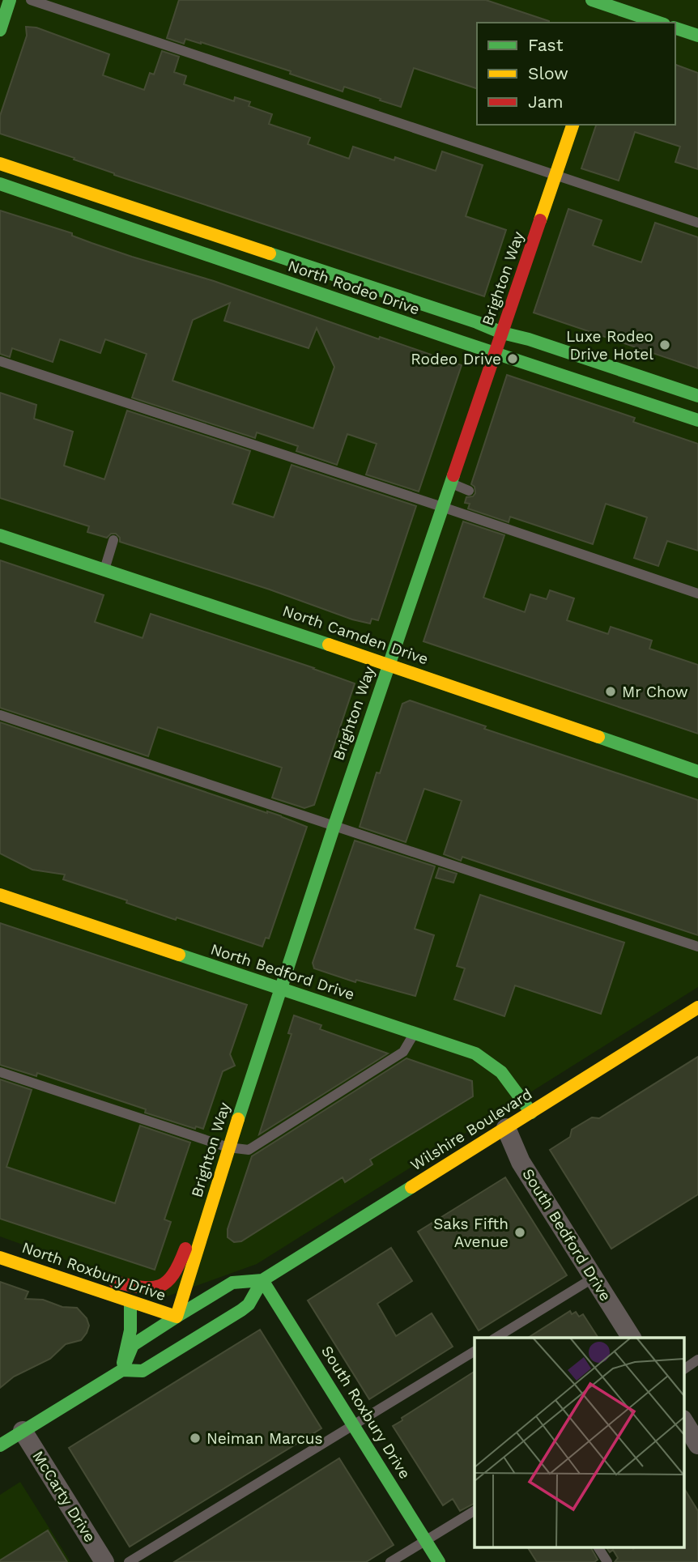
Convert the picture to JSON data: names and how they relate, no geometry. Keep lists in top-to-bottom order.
{
  "streets": {
    "street": [
      "Brighton Way",
      "North Rodeo Drive",
      "North Camden Drive",
      "North Bedford Drive",
      "Wilshire Boulevard",
      "South Bedford Drive",
      "North Roxbury Drive",
      "South Roxbury Drive",
      "McCarty Drive"
    ]
  },
  "crossings": [
    ["Brighton Way", "North Rodeo Drive"],
    ["Brighton Way", "North Camden Drive"],
    ["Brighton Way", "North Bedford Drive"],
    ["Brighton Way", "Wilshire Boulevard"],
    ["Brighton Way", "North Roxbury Drive"],
    ["North Bedford Drive", "Wilshire Boulevard"],
    ["Wilshire Boulevard", "South Bedford Drive"],
    ["Wilshire Boulevard", "North Roxbury Drive"],
    ["Wilshire Boulevard", "South Roxbury Drive"],
    ["Wilshire Boulevard", "McCarty Drive"]
  ],
  "places": [
    "Luxe Rodeo Drive Hotel",
    "Rodeo Drive",
    "Mr Chow",
    "Saks Fifth Avenue",
    "Neiman Marcus"
  ],
  "legend": ["Fast", "Slow", "Jam"]
}
